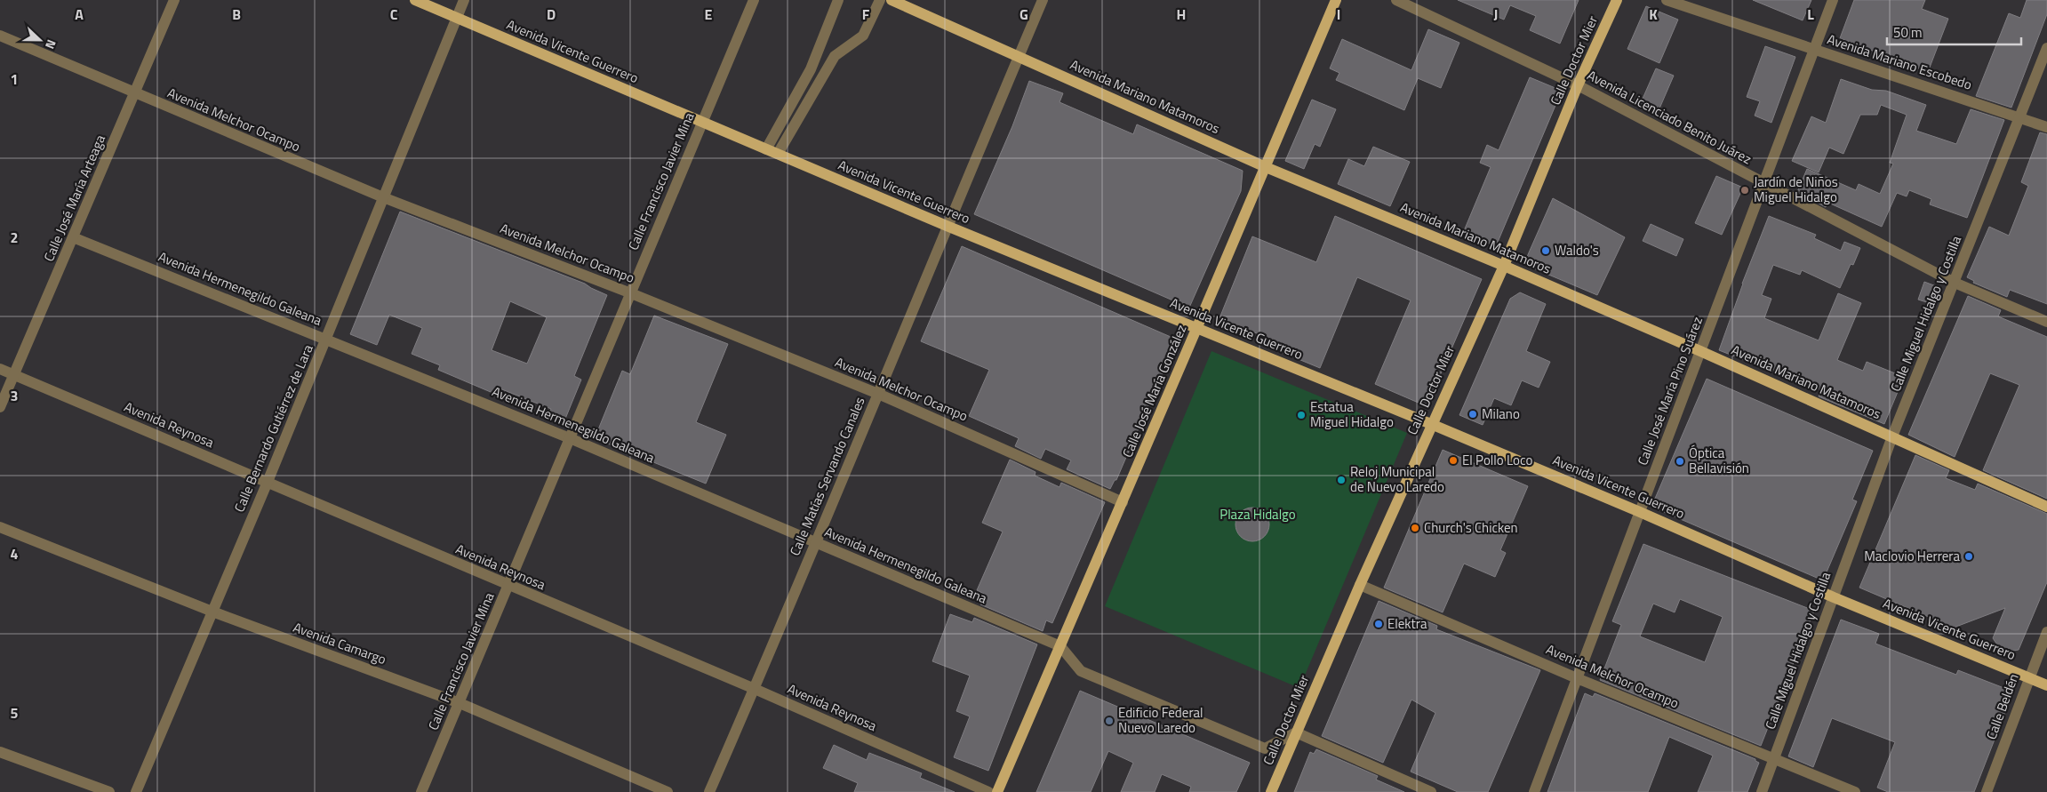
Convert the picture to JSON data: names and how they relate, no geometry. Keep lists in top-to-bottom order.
{
  "streets": {
    "main road": [
      "Avenida Vicente Guerrero",
      "Calle Doctor Mier",
      "Avenida Mariano Matamoros",
      "Calle José María González"
    ],
    "street": [
      "Avenida Mariano Escobedo",
      "Avenida Licenciado Benito Juárez",
      "Avenida Melchor Ocampo",
      "Calle Francisco Javier Mina",
      "Calle José María Arteaga",
      "Avenida Hermenegildo Galeana",
      "Calle Miguel Hidalgo y Costilla",
      "Calle José María Pino Suárez",
      "Avenida Reynosa",
      "Calle Bernardo Gutiérrez de Lara",
      "Calle Matías Servando Canales",
      "Avenida Camargo",
      "Calle Beldén"
    ]
  },
  "crossings": [
    ["Avenida Vicente Guerrero", "Calle Doctor Mier"],
    ["Avenida Vicente Guerrero", "Calle Francisco Javier Mina"],
    ["Avenida Vicente Guerrero", "Calle Miguel Hidalgo y Costilla"],
    ["Avenida Vicente Guerrero", "Calle José María González"],
    ["Avenida Vicente Guerrero", "Calle José María Pino Suárez"],
    ["Avenida Vicente Guerrero", "Calle Bernardo Gutiérrez de Lara"],
    ["Avenida Vicente Guerrero", "Calle Matías Servando Canales"],
    ["Avenida Vicente Guerrero", "Calle Beldén"],
    ["Calle Doctor Mier", "Avenida Mariano Matamoros"],
    ["Calle Doctor Mier", "Avenida Licenciado Benito Juárez"],
    ["Calle Doctor Mier", "Avenida Melchor Ocampo"],
    ["Avenida Mariano Escobedo", "Calle Miguel Hidalgo y Costilla"],
    ["Avenida Mariano Escobedo", "Calle José María Pino Suárez"],
    ["Avenida Mariano Matamoros", "Calle Miguel Hidalgo y Costilla"],
    ["Avenida Mariano Matamoros", "Calle José María González"],
    ["Avenida Mariano Matamoros", "Calle José María Pino Suárez"],
    ["Avenida Mariano Matamoros", "Calle Matías Servando Canales"],
    ["Avenida Licenciado Benito Juárez", "Calle Miguel Hidalgo y Costilla"],
    ["Avenida Licenciado Benito Juárez", "Calle José María Pino Suárez"],
    ["Avenida Melchor Ocampo", "Calle Francisco Javier Mina"],
    ["Avenida Melchor Ocampo", "Calle José María Arteaga"],
    ["Avenida Melchor Ocampo", "Calle Miguel Hidalgo y Costilla"],
    ["Avenida Melchor Ocampo", "Calle José María González"],
    ["Avenida Melchor Ocampo", "Calle José María Pino Suárez"],
    ["Avenida Melchor Ocampo", "Calle Bernardo Gutiérrez de Lara"],
    ["Avenida Melchor Ocampo", "Calle Matías Servando Canales"],
    ["Calle Francisco Javier Mina", "Avenida Hermenegildo Galeana"],
    ["Calle Francisco Javier Mina", "Avenida Reynosa"],
    ["Calle Francisco Javier Mina", "Avenida Camargo"],
    ["Calle José María Arteaga", "Avenida Hermenegildo Galeana"],
    ["Calle José María Arteaga", "Avenida Reynosa"],
    ["Avenida Hermenegildo Galeana", "Calle José María González"],
    ["Avenida Hermenegildo Galeana", "Calle Bernardo Gutiérrez de Lara"],
    ["Avenida Hermenegildo Galeana", "Calle Matías Servando Canales"],
    ["Avenida Reynosa", "Calle Bernardo Gutiérrez de Lara"],
    ["Avenida Reynosa", "Calle Matías Servando Canales"],
    ["Calle Bernardo Gutiérrez de Lara", "Avenida Camargo"]
  ],
  "parks": ["Plaza Hidalgo"],
  "places": [
    "Jardín de Niños Miguel Hidalgo",
    "Waldo's",
    "Milano",
    "Estatua Miguel Hidalgo",
    "El Pollo Loco",
    "Óptica Bellavisión",
    "Reloj Municipal de Nuevo Laredo",
    "Church's Chicken",
    "Maclovio Herrera",
    "Elektra",
    "Edificio Federal Nuevo Laredo"
  ],
  "scale_bar": "50 m",
  "north": "right",
  "grid": {
    "columns": [
      "A",
      "B",
      "C",
      "D",
      "E",
      "F",
      "G",
      "H",
      "I",
      "J",
      "K",
      "L"
    ],
    "rows": [
      "1",
      "2",
      "3",
      "4",
      "5"
    ]
  }
}
